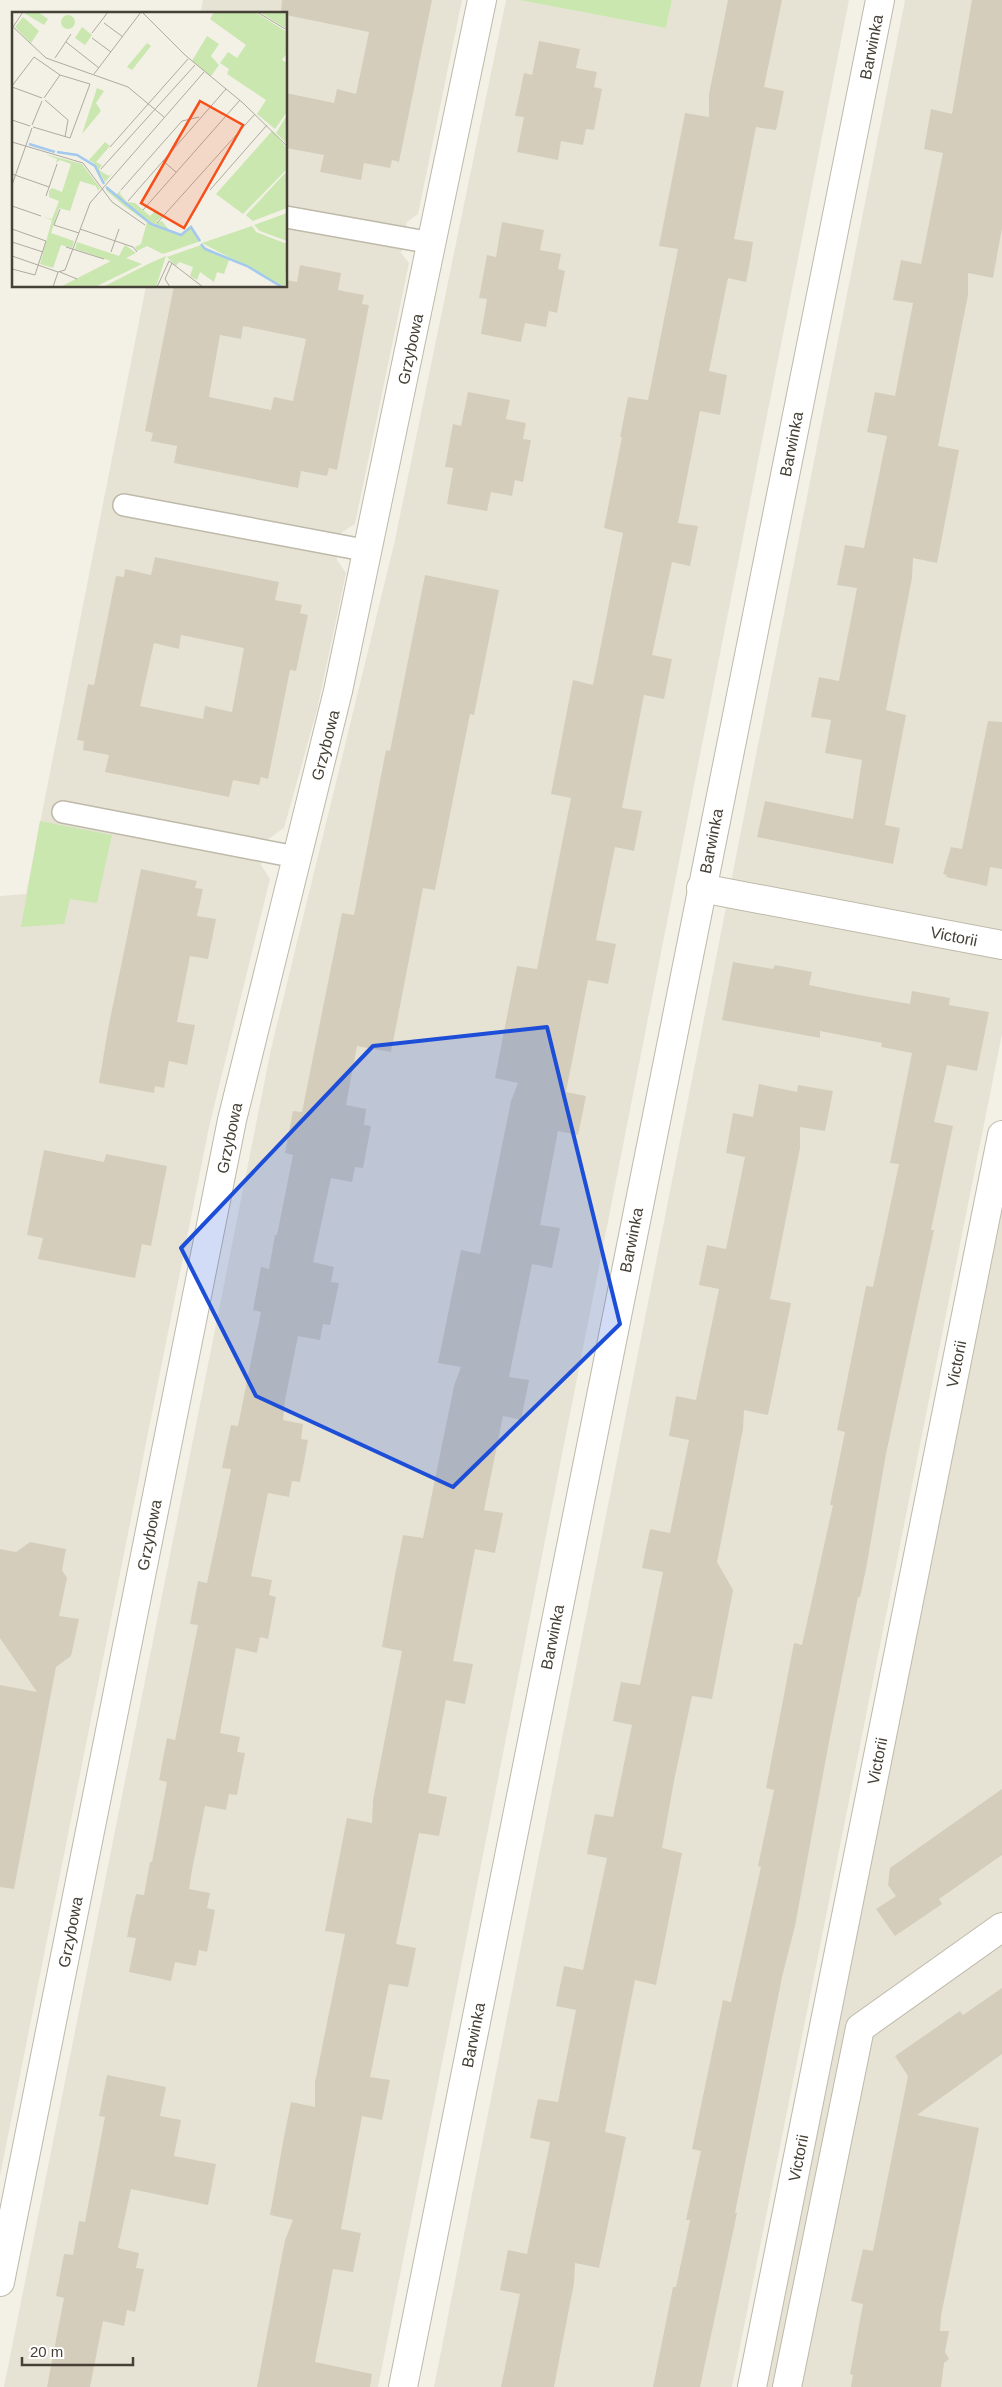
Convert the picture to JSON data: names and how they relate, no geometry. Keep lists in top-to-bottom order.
{
  "streets": {
    "street": ["Barwinka", "Grzybowa", "Victorii"]
  },
  "crossings": [
    ["Barwinka", "Victorii"]
  ],
  "scale_bar": "20 m"
}
